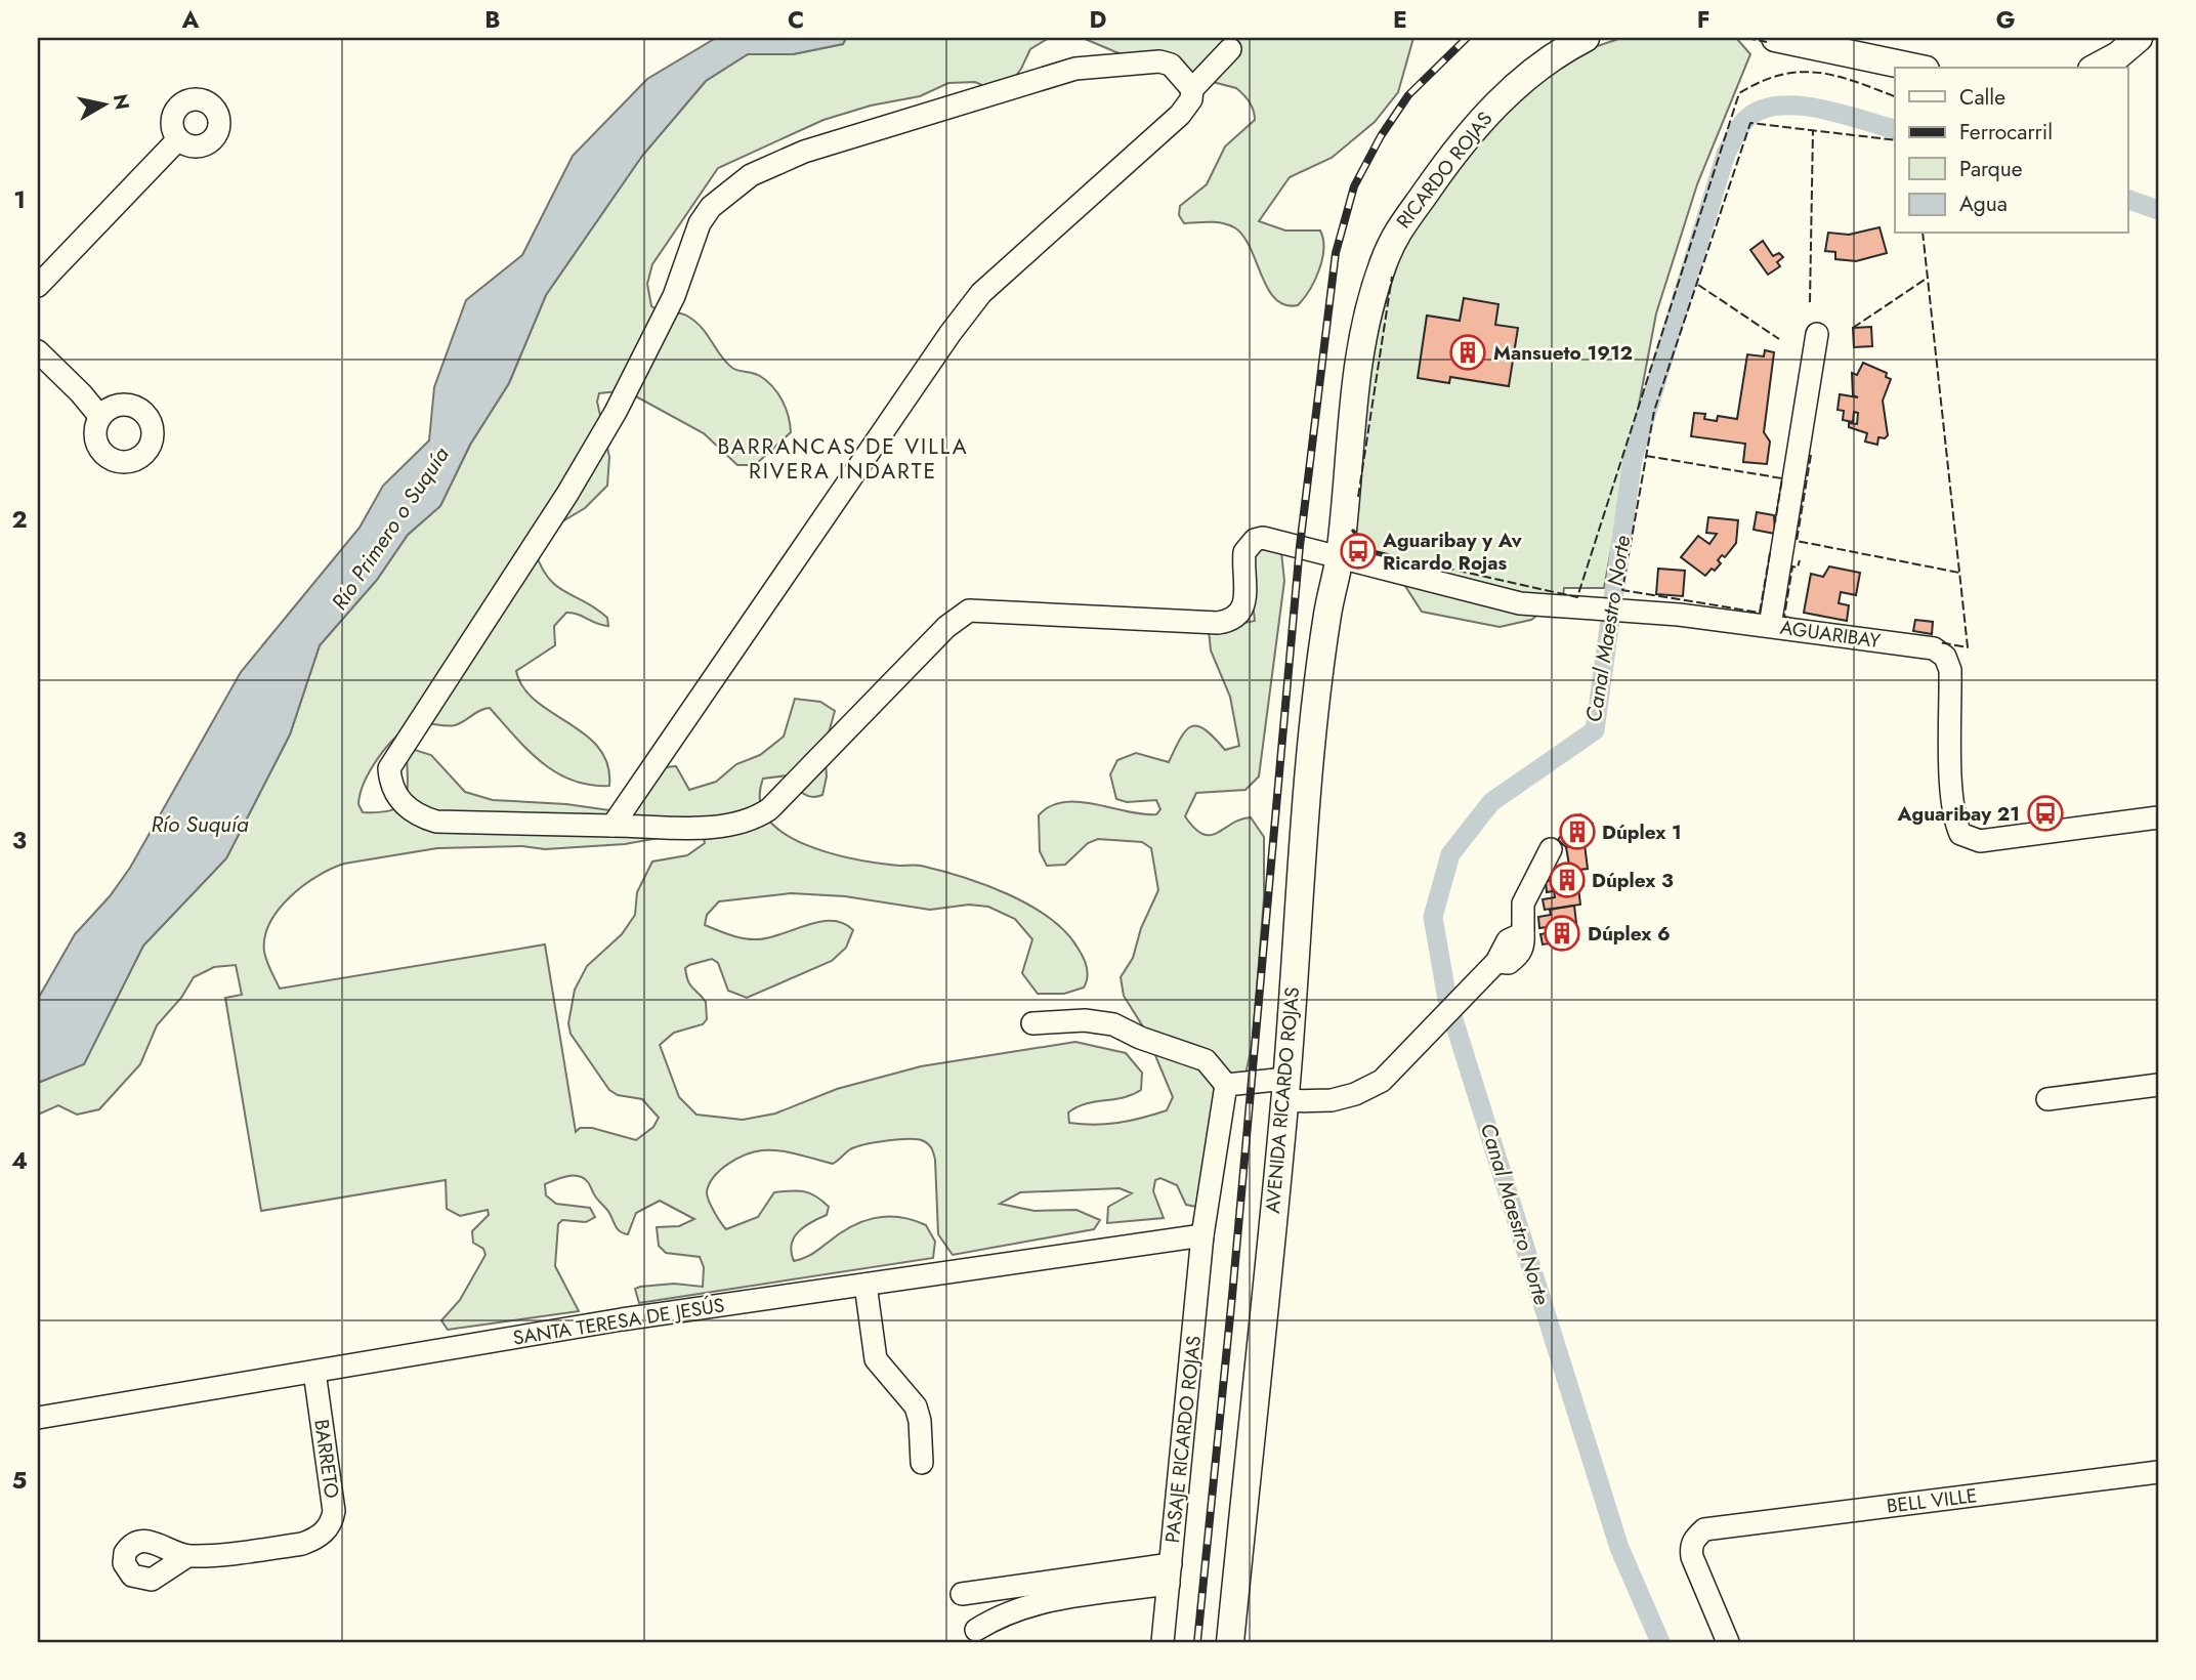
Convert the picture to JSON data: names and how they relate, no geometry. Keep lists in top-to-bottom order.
{
  "streets": {
    "main road": ["RICARDO ROJAS", "AVENIDA RICARDO ROJAS"],
    "street": [
      "AGUARIBAY",
      "SANTA TERESA DE JESÚS",
      "PASAJE RICARDO ROJAS",
      "BARRETO",
      "BELL VILLE"
    ]
  },
  "crossings": [
    ["RICARDO ROJAS", "AGUARIBAY"],
    ["RICARDO ROJAS", "AVENIDA RICARDO ROJAS"],
    ["AGUARIBAY", "AVENIDA RICARDO ROJAS"],
    ["SANTA TERESA DE JESÚS", "PASAJE RICARDO ROJAS"],
    ["SANTA TERESA DE JESÚS", "BARRETO"]
  ],
  "districts": ["BARRANCAS DE VILLA RIVERA INDARTE"],
  "water": ["Río Primero o Suquía", "Canal Maestro Norte", "Río Suquía"],
  "places": {
    "building": [
      "Mansueto 1912",
      "Dúplex 1",
      "Dúplex 3",
      "Dúplex 6"
    ],
    "bus stop": ["Aguaribay y Av Ricardo Rojas", "Aguaribay 21"]
  },
  "legend": [
    "Calle",
    "Ferrocarril",
    "Parque",
    "Agua"
  ],
  "north": "right",
  "grid": {
    "columns": [
      "A",
      "B",
      "C",
      "D",
      "E",
      "F",
      "G"
    ],
    "rows": [
      "1",
      "2",
      "3",
      "4",
      "5"
    ]
  }
}
